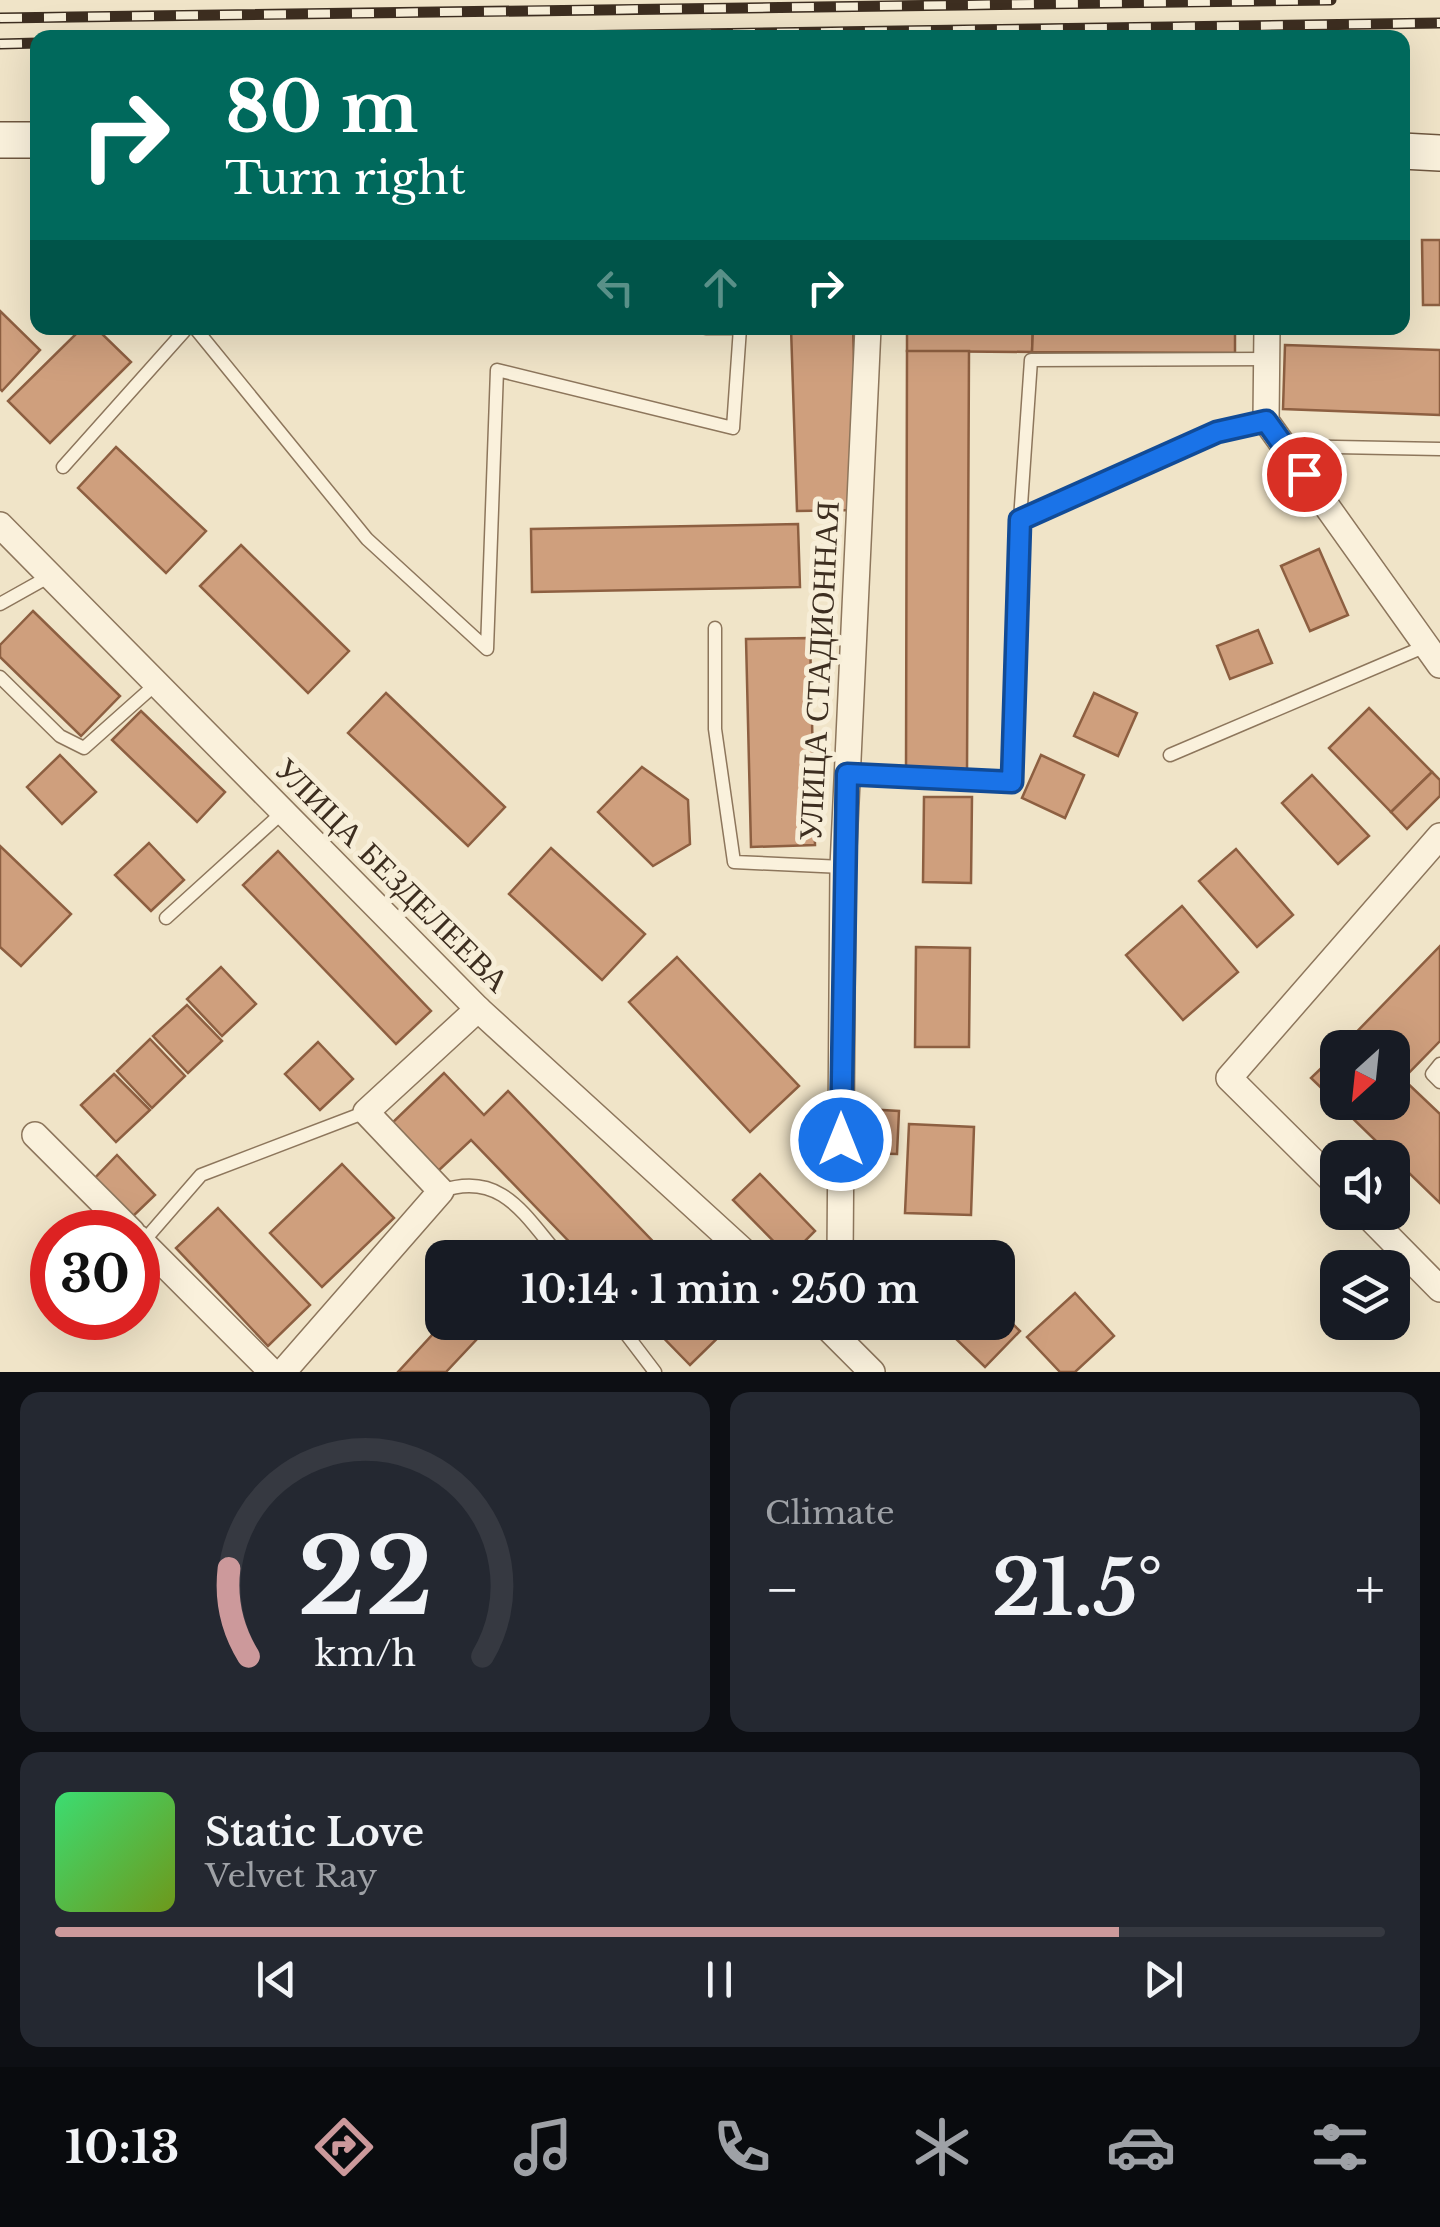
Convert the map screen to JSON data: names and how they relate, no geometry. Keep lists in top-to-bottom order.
{
  "streets": {
    "street": ["УЛИЦА СТАДИОННАЯ", "УЛИЦА БЕЗДЕЛЕЕВА"]
  },
  "north": "bottom left",
  "page": {
    "turn": ["80 m", "Turn right"],
    "limit": "30",
    "trip": "10:14 · 1 min · 250 m",
    "tile": "Climate",
    "heat": ["−", "21.5°", "+"],
    "song": ["Static Love", "Velvet Ray"],
    "tabs": "10:13",
    "gauge": ["22", "km/h"]
  }
}
